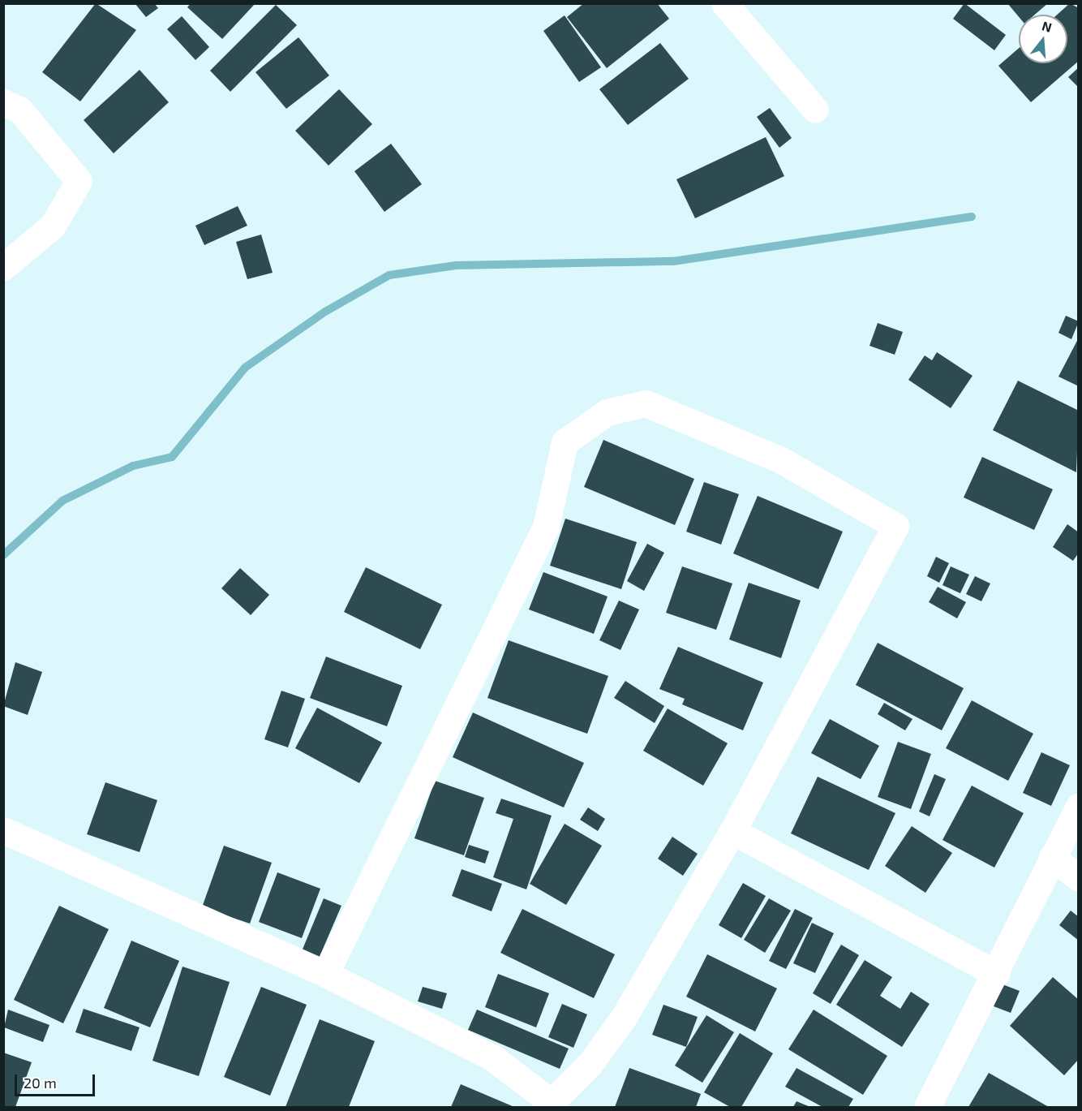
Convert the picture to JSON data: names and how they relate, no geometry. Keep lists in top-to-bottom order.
{
  "scale_bar": "20 m",
  "north": "top"
}
